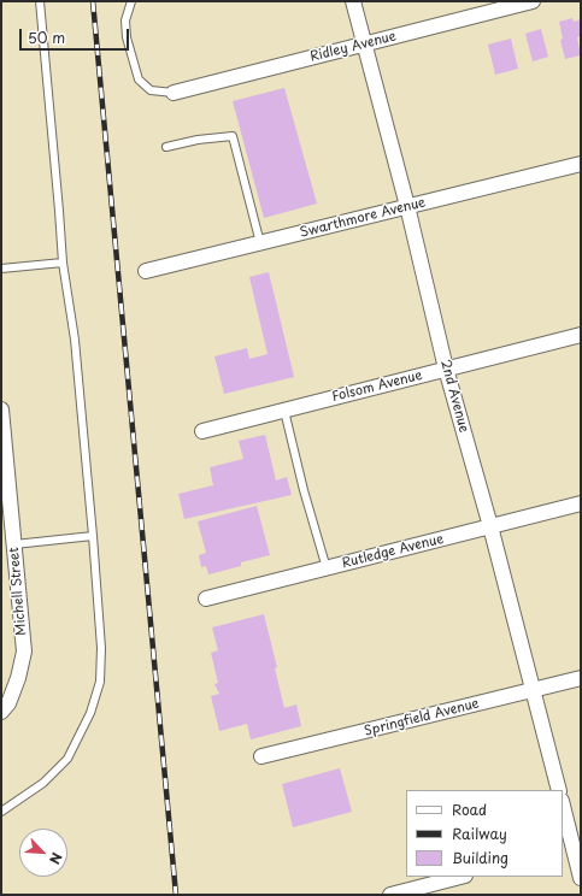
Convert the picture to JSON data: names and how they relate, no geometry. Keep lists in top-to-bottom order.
{
  "streets": {
    "street": [
      "Ridley Avenue",
      "Swarthmore Avenue",
      "Folsom Avenue",
      "2nd Avenue",
      "Rutledge Avenue",
      "Michell Street",
      "Springfield Avenue"
    ]
  },
  "crossings": [
    ["Ridley Avenue", "2nd Avenue"],
    ["Swarthmore Avenue", "2nd Avenue"],
    ["Folsom Avenue", "2nd Avenue"],
    ["2nd Avenue", "Rutledge Avenue"],
    ["2nd Avenue", "Springfield Avenue"]
  ],
  "legend": ["Road", "Railway", "Building"],
  "scale_bar": "50 m",
  "north": "bottom right"
}
